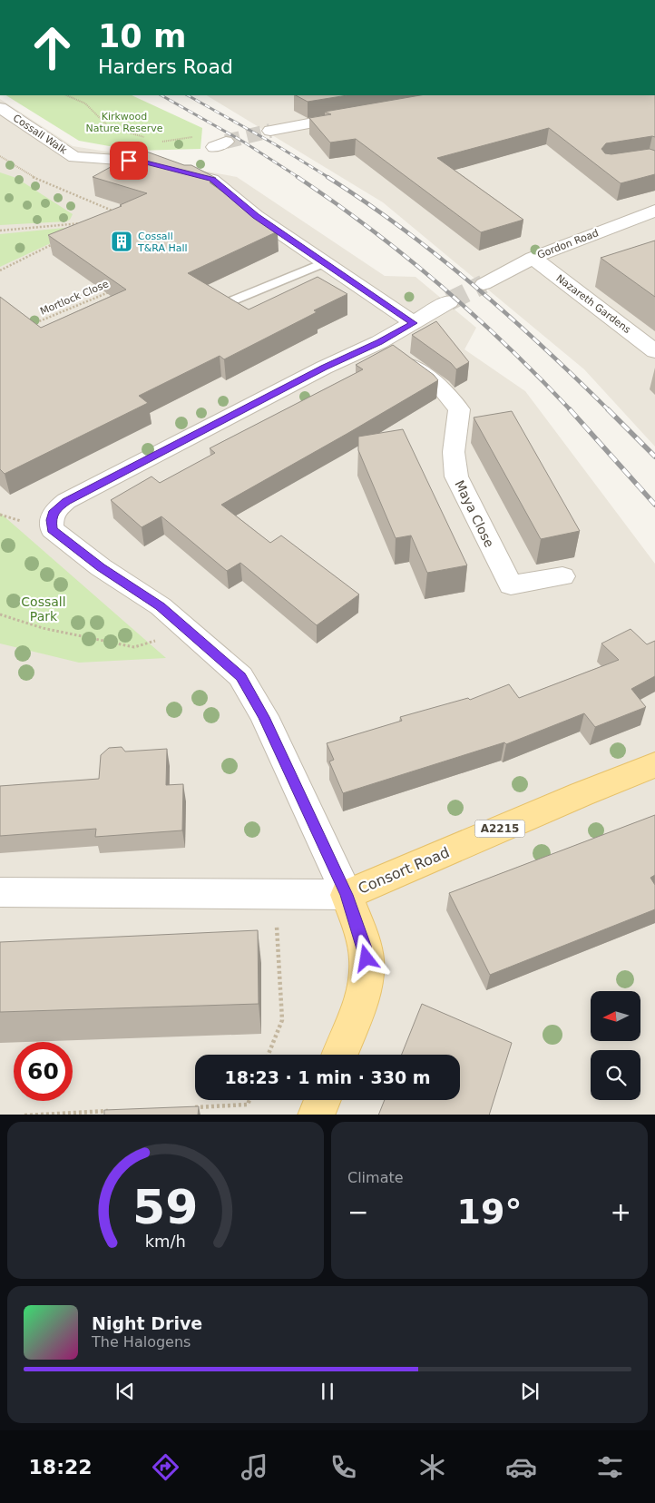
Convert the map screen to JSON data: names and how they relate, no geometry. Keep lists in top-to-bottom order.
{
  "streets": {
    "main road": ["A2215", "Consort Road"],
    "street": [
      "Cossall Walk",
      "Gordon Road",
      "Nazareth Gardens",
      "Maya Close"
    ],
    "path": ["Mortlock Close"]
  },
  "crossings": [
    ["Gordon Road", "Nazareth Gardens"]
  ],
  "parks": ["Kirkwood Nature Reserve", "Cossall Park"],
  "places": {
    "building": ["Cossall T&RA Hall"]
  },
  "north": "left",
  "page": {
    "turn": ["10 m", "Harders Road"],
    "limit": "60",
    "trip": "18:23 · 1 min · 330 m",
    "tile": "Climate",
    "heat": ["−", "19°", "+"],
    "song": ["Night Drive", "The Halogens"],
    "tabs": "18:22",
    "gauge": ["59", "km/h"]
  }
}
